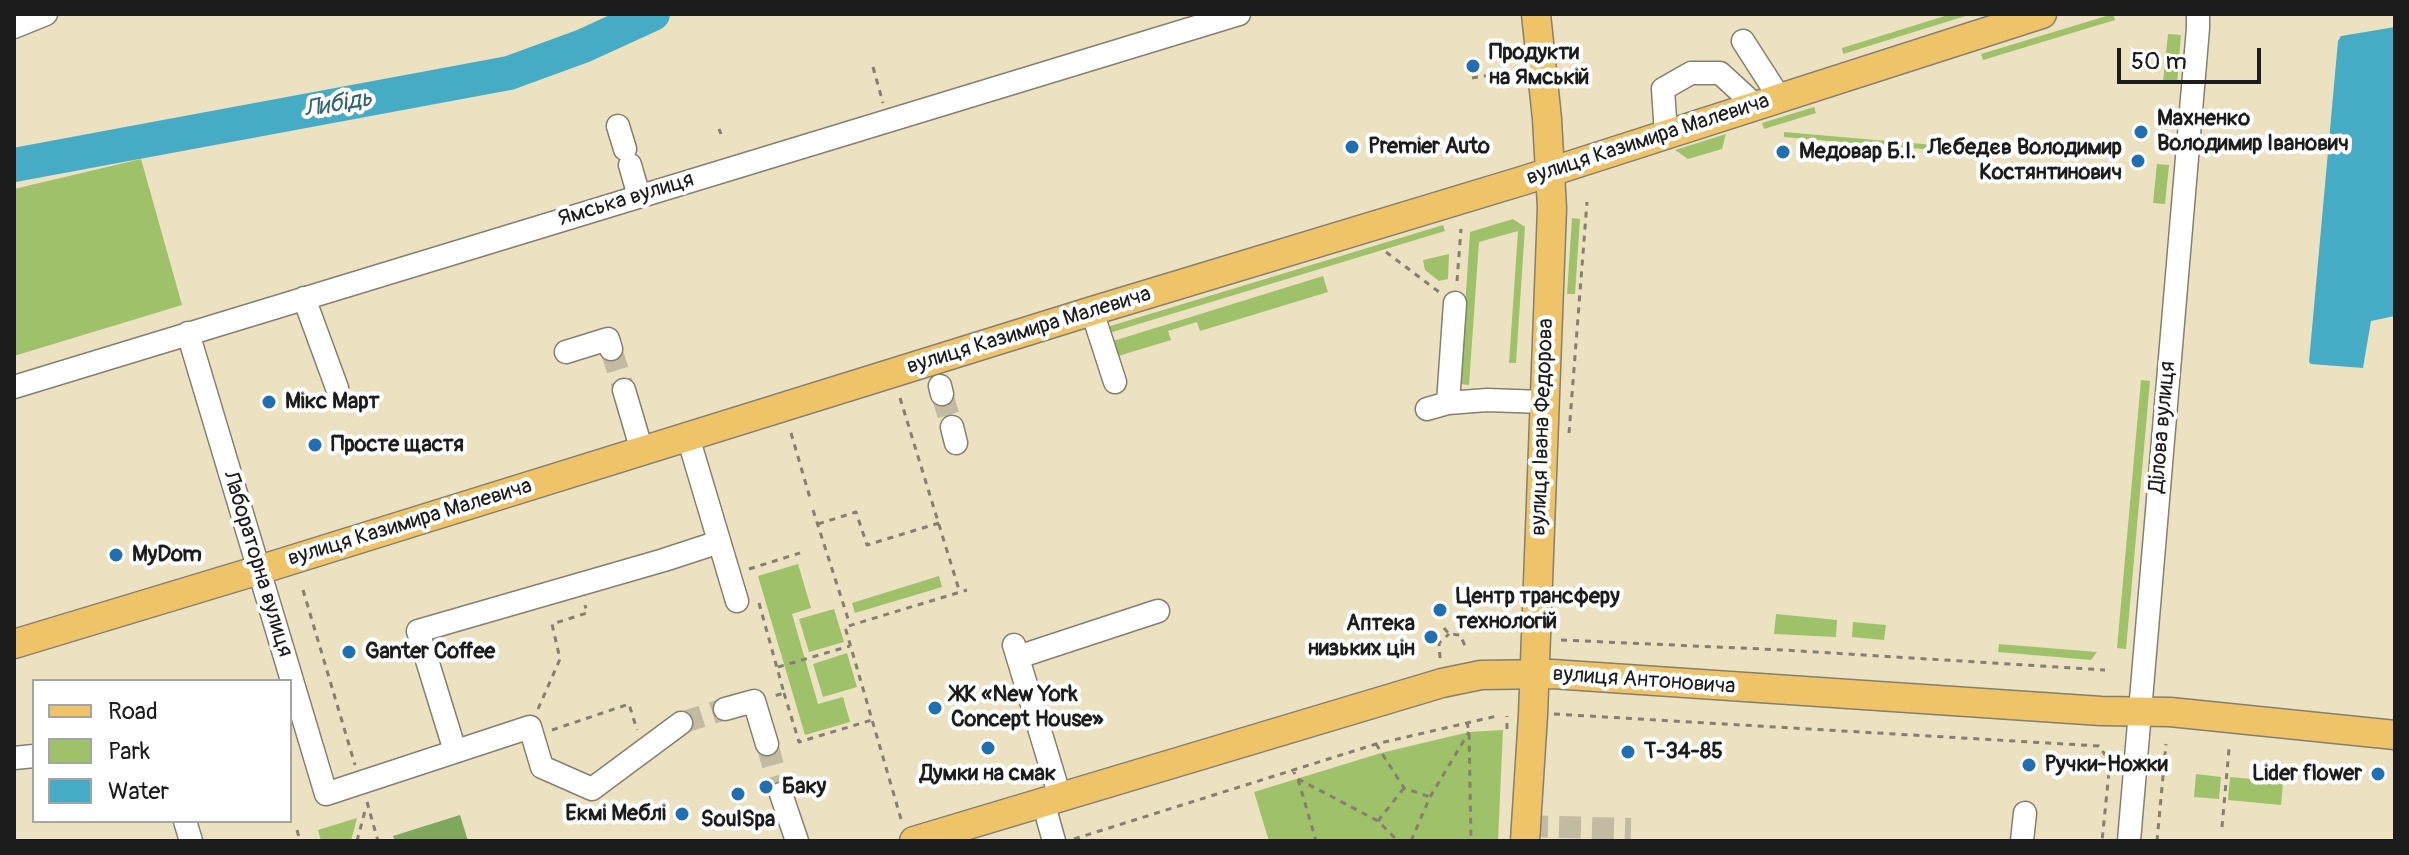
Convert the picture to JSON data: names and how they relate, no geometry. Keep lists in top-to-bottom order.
{
  "streets": {
    "main road": ["вулиця Казимира Малевича", "вулиця Івана Федорова", "вулиця Антоновича"],
    "street": ["Ямська вулиця", "Ділова вулиця", "Лабораторна вулиця"]
  },
  "crossings": [
    ["вулиця Казимира Малевича", "вулиця Івана Федорова"],
    ["вулиця Казимира Малевича", "Лабораторна вулиця"],
    ["Ямська вулиця", "Лабораторна вулиця"],
    ["вулиця Івана Федорова", "вулиця Антоновича"],
    ["Ділова вулиця", "вулиця Антоновича"]
  ],
  "water": ["Либідь"],
  "places": [
    "Продукти на Ямській",
    "Махненко Володимир Іванович",
    "Premier Auto",
    "Медовар Б.І.",
    "Лєбедєв Володимир Костянтинович",
    "Мікс Март",
    "Просте щастя",
    "MyDom",
    "Центр трансферу технологій",
    "Аптека низьких цін",
    "Ganter Coffee",
    "ЖК «New York Concept House»",
    "Думки на смак",
    "Т-34-85",
    "Ручки-Ножки",
    "Lider flower",
    "Баку",
    "SoulSpa",
    "Екмі Меблі"
  ],
  "legend": ["Road", "Park", "Water"],
  "scale_bar": "50 m"
}
